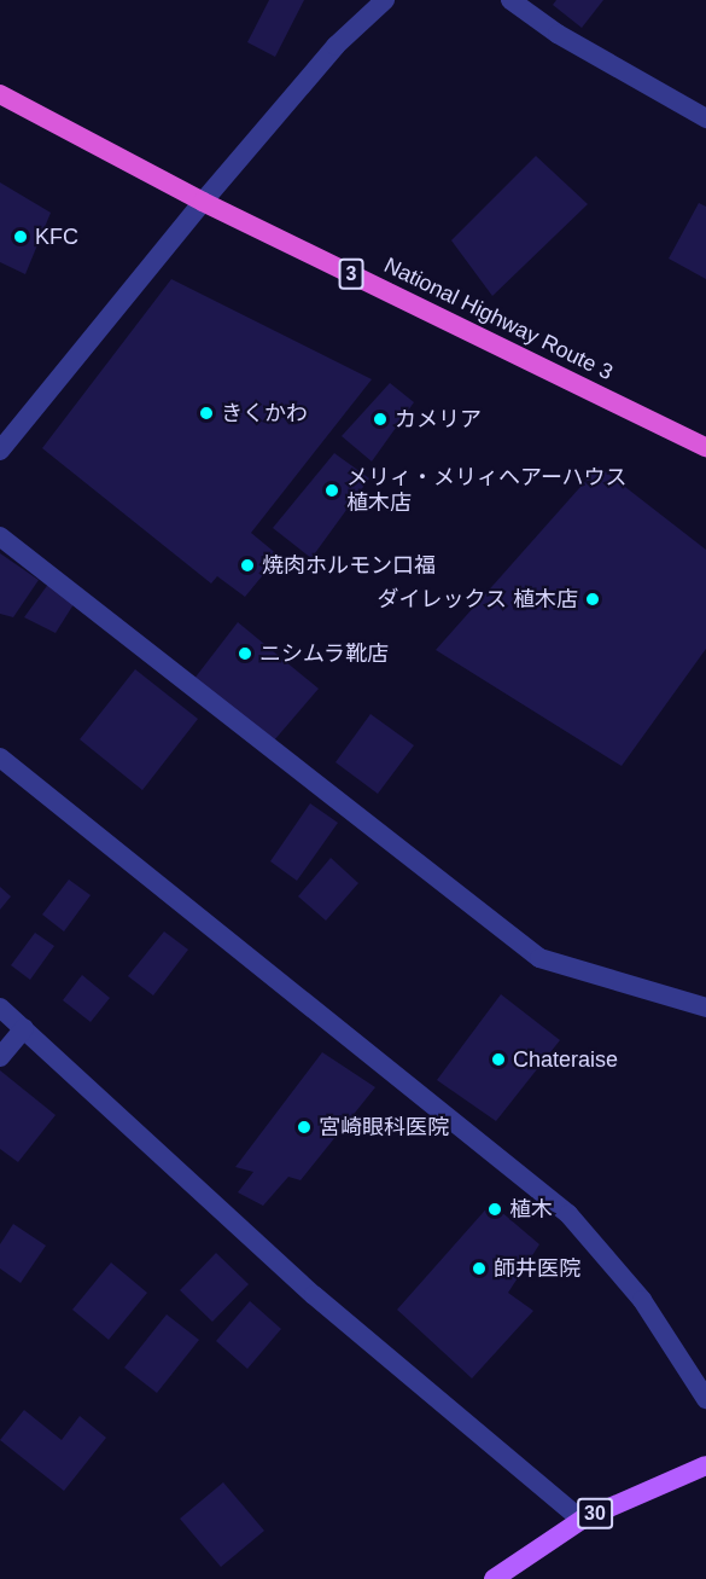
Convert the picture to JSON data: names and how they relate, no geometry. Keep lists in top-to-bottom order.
{
  "streets": {
    "highway": ["3", "National Highway Route 3"],
    "main road": ["30"]
  },
  "places": [
    "KFC",
    "きくかわ",
    "カメリア",
    "メリィ・メリィヘアーハウス 植木店",
    "焼肉ホルモン口福",
    "ダイレックス 植木店",
    "ニシムラ靴店",
    "Chateraise",
    "宮崎眼科医院",
    "植木",
    "師井医院"
  ]
}
